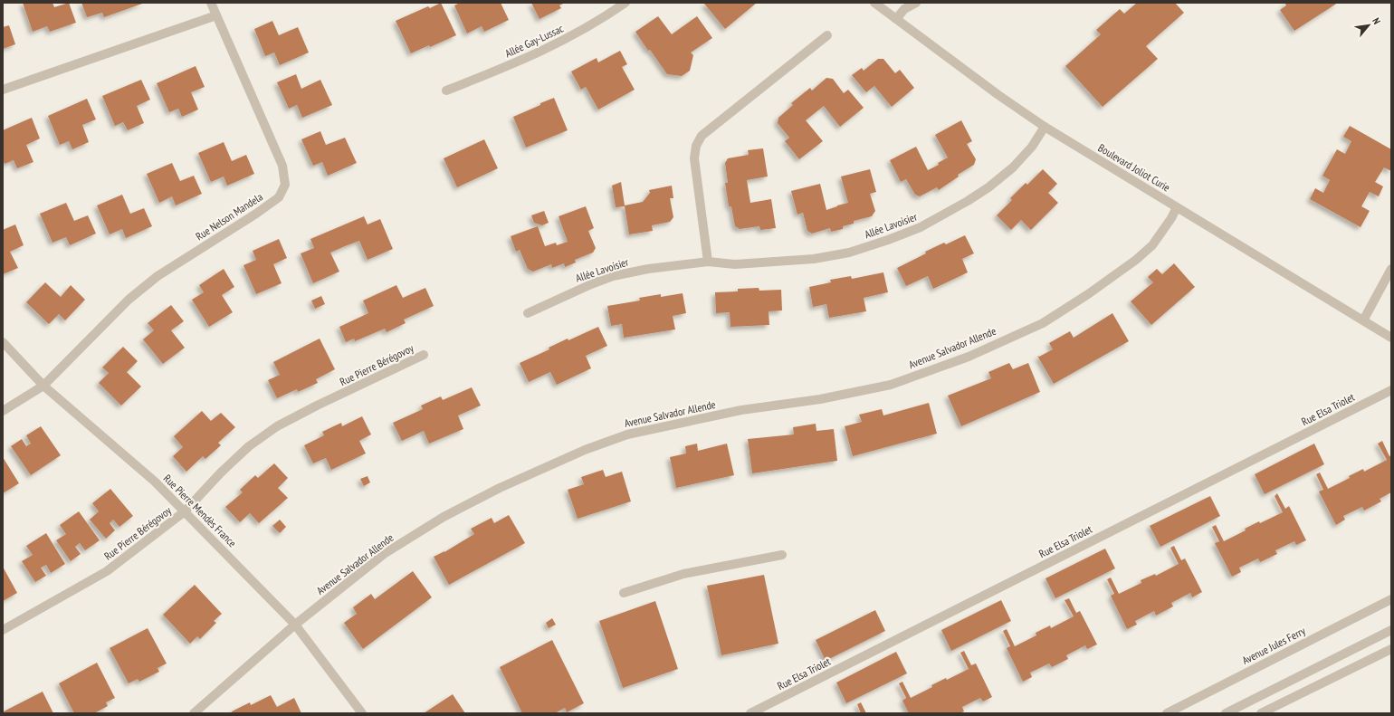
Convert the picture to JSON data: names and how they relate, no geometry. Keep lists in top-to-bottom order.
{
  "streets": {
    "street": [
      "Allée Gay-Lussac",
      "Boulevard Joliot Curie",
      "Rue Nelson Mandela",
      "Allée Lavoisier",
      "Avenue Salvador Allende",
      "Rue Pierre Bérégovoy",
      "Rue Elsa Triolet",
      "Rue Pierre Mendès France",
      "Avenue Jules Ferry"
    ]
  },
  "crossings": [
    ["Boulevard Joliot Curie", "Allée Lavoisier"],
    ["Boulevard Joliot Curie", "Avenue Salvador Allende"],
    ["Rue Nelson Mandela", "Rue Pierre Mendès France"],
    ["Avenue Salvador Allende", "Rue Pierre Mendès France"],
    ["Rue Pierre Bérégovoy", "Rue Pierre Mendès France"]
  ],
  "north": "top right"
}
